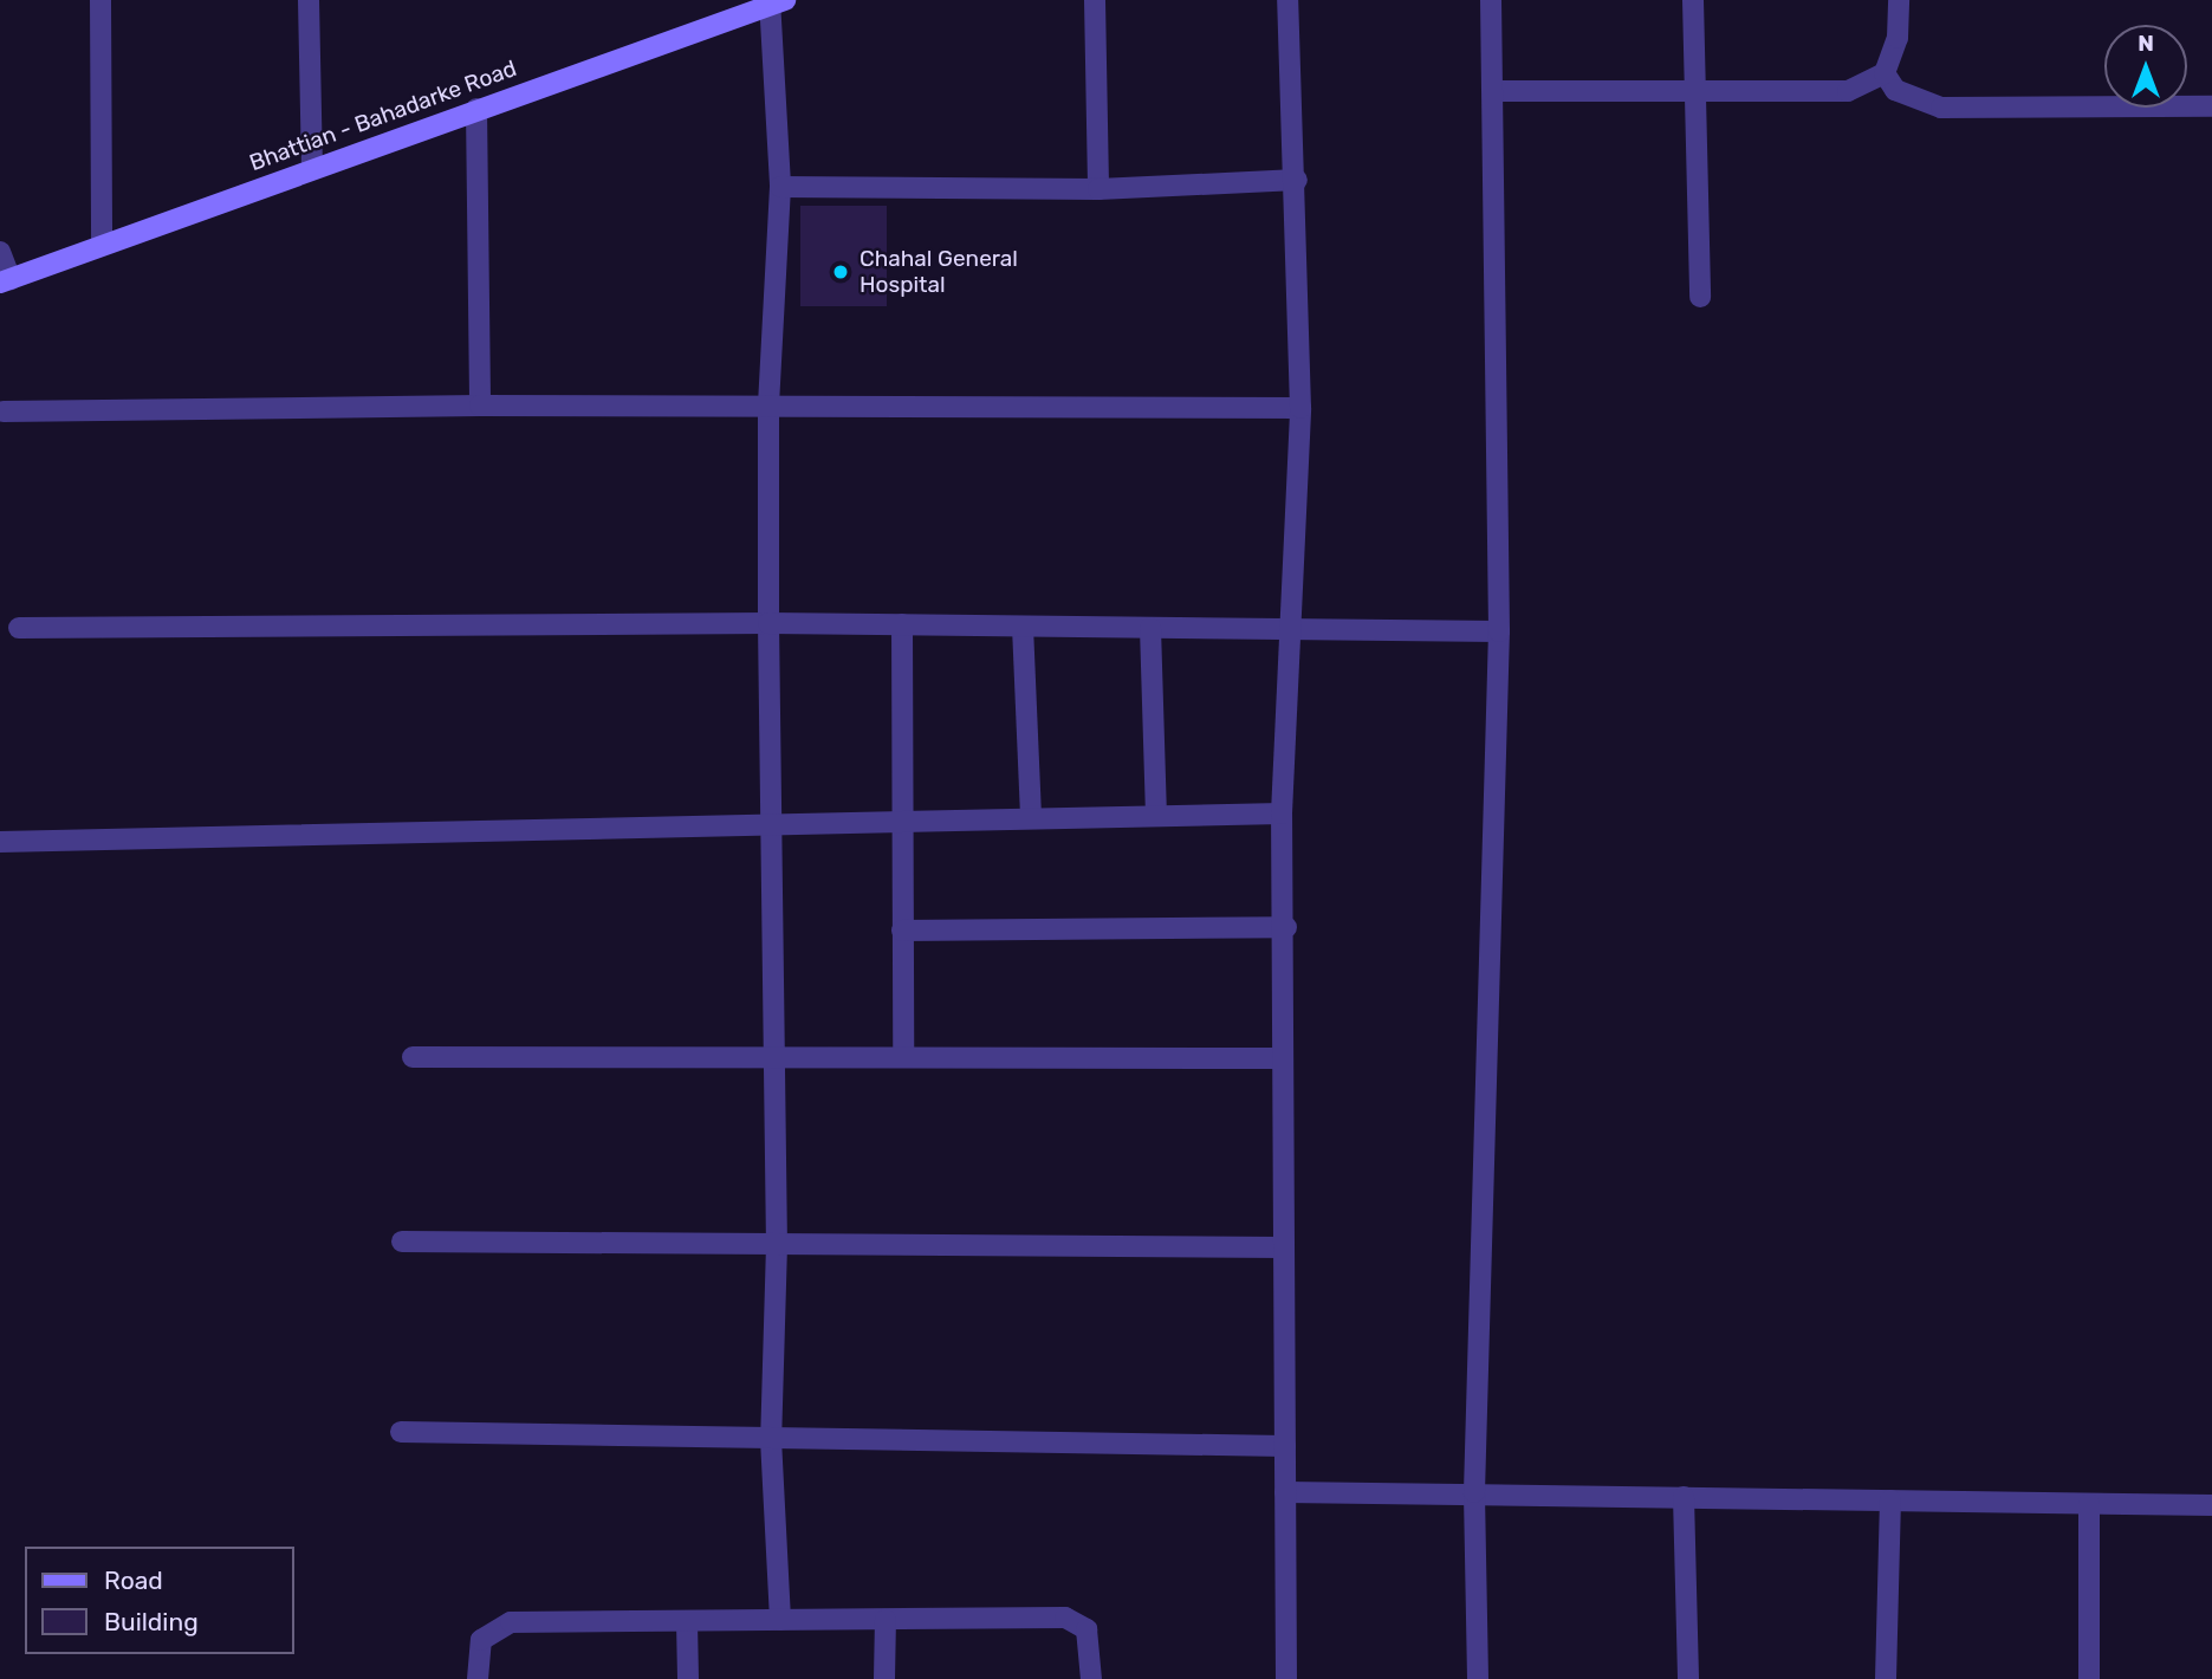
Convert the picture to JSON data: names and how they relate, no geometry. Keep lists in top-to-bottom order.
{
  "streets": {
    "street": ["Bhattian - Bahadarke Road"]
  },
  "places": ["Chahal General Hospital"],
  "legend": ["Road", "Building"],
  "north": "top"
}
